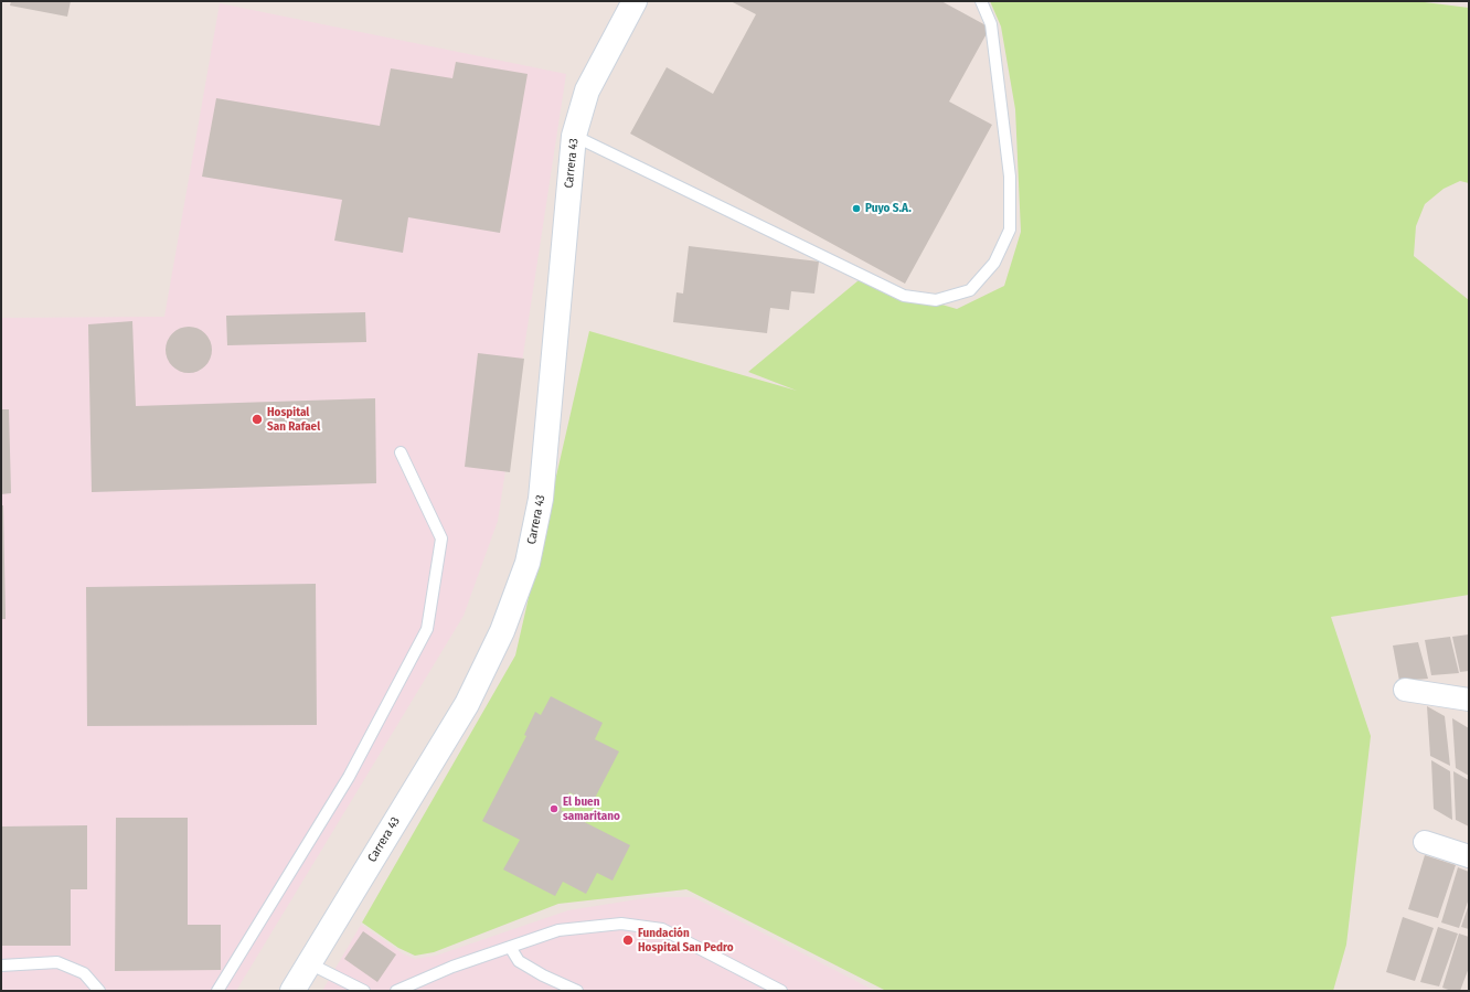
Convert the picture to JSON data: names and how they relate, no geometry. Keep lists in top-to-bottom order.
{
  "streets": {
    "street": ["Carrera 43"]
  },
  "places": [
    "Puyo S.A.",
    "Hospital San Rafael",
    "El buen samaritano",
    "Fundación Hospital San Pedro"
  ]
}
